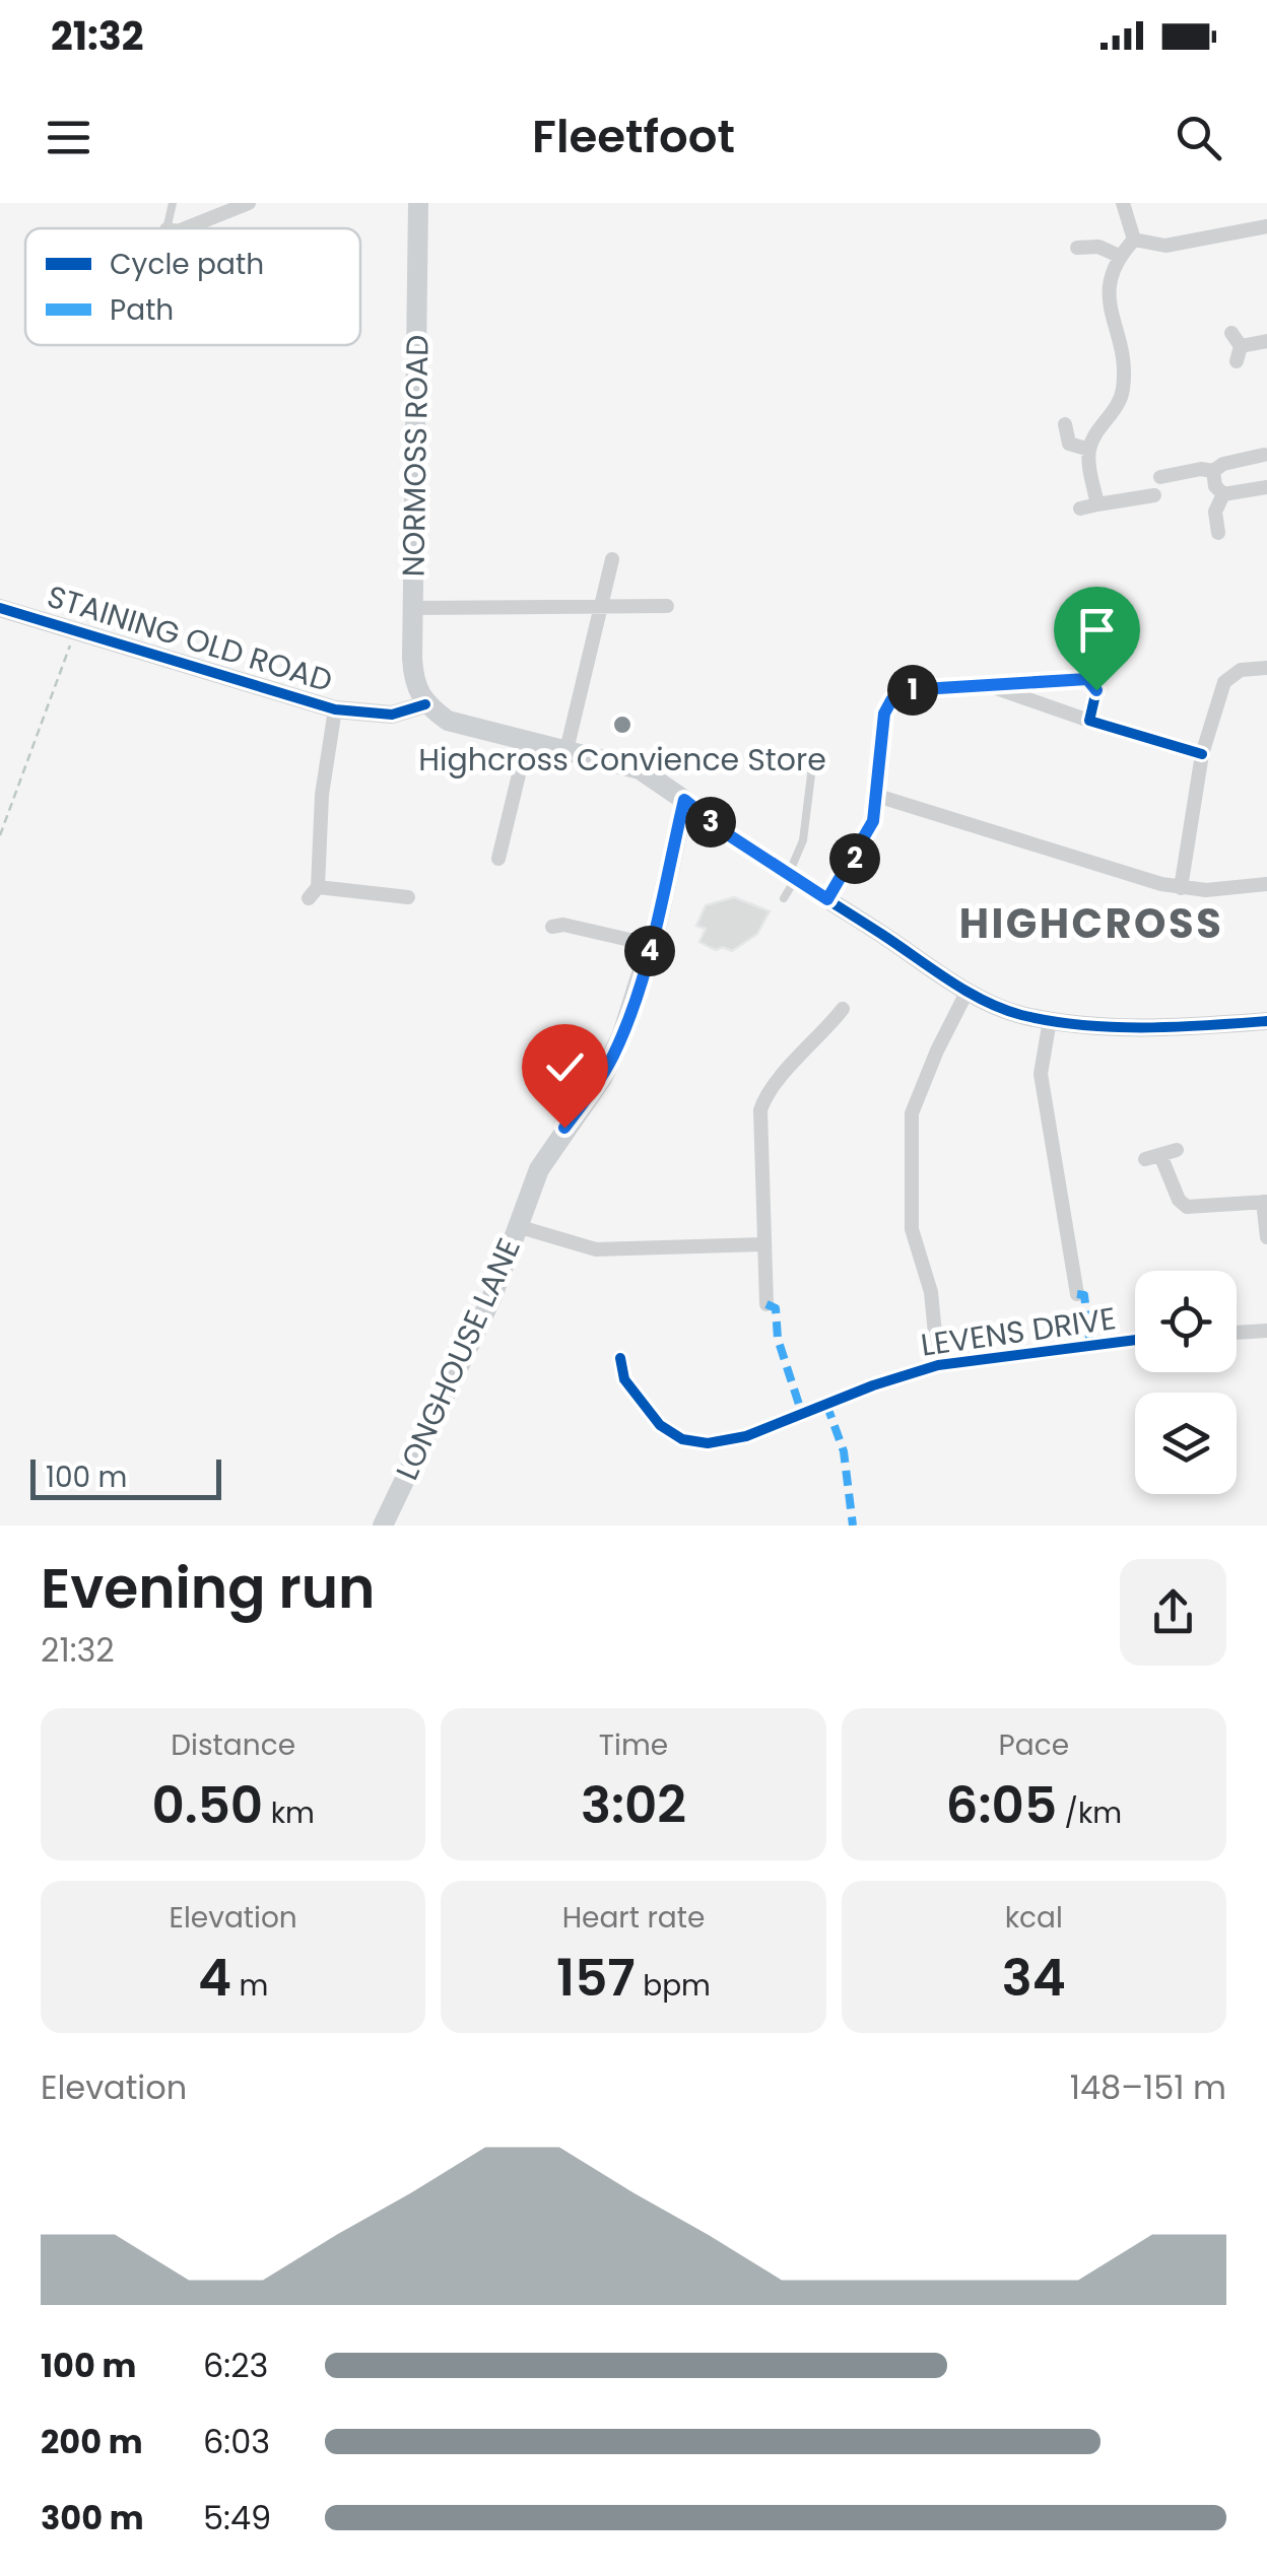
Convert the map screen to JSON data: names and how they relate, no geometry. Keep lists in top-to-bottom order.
{
  "streets": {
    "main road": ["NORMOSS ROAD", "LONGHOUSE LANE"],
    "street": ["STAINING OLD ROAD", "LEVENS DRIVE"]
  },
  "crossings": [
    ["NORMOSS ROAD", "STAINING OLD ROAD"]
  ],
  "districts": ["HIGHCROSS"],
  "places": ["Highcross Convience Store"],
  "legend": ["Cycle path", "Path"],
  "scale_bar": "100 m",
  "page": {
    "status": "21:32",
    "header": "Fleetfoot",
    "pins": [
      "1",
      "3",
      "2",
      "4"
    ],
    "scale": "100 m",
    "heading": ["Evening run", "21:32"],
    "stats": [
      ["Distance", "0.50 km"],
      ["Time", "3:02"],
      ["Pace", "6:05 /km"],
      ["Elevation", "4 m"],
      ["Heart rate", "157 bpm"],
      ["kcal", "34"]
    ],
    "chart": ["Elevation", "148–151 m"],
    "list": [
      {
        "name": "100 m",
        "note": "6:23"
      },
      {
        "name": "200 m",
        "note": "6:03"
      },
      {
        "name": "300 m",
        "note": "5:49"
      }
    ]
  }
}
